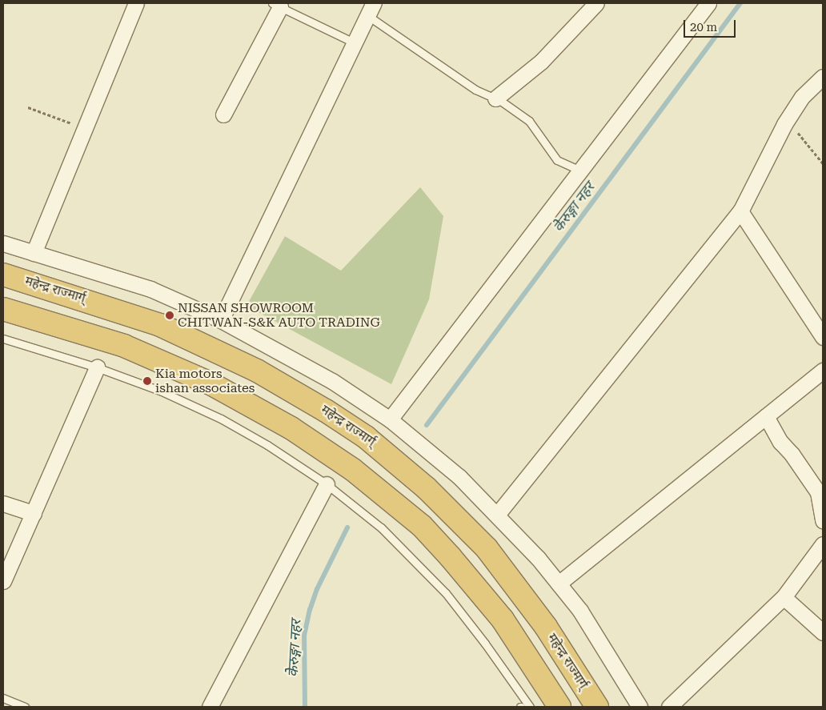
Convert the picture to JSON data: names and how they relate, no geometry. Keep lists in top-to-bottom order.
{
  "streets": {
    "highway": ["महेन्द्र राज्मार्ग्"]
  },
  "water": ["केेरुङ्गा नहर"],
  "places": ["NISSAN SHOWROOM CHITWAN-S&K AUTO TRADING", "Kia motors ishan associates"],
  "scale_bar": "20 m"
}
